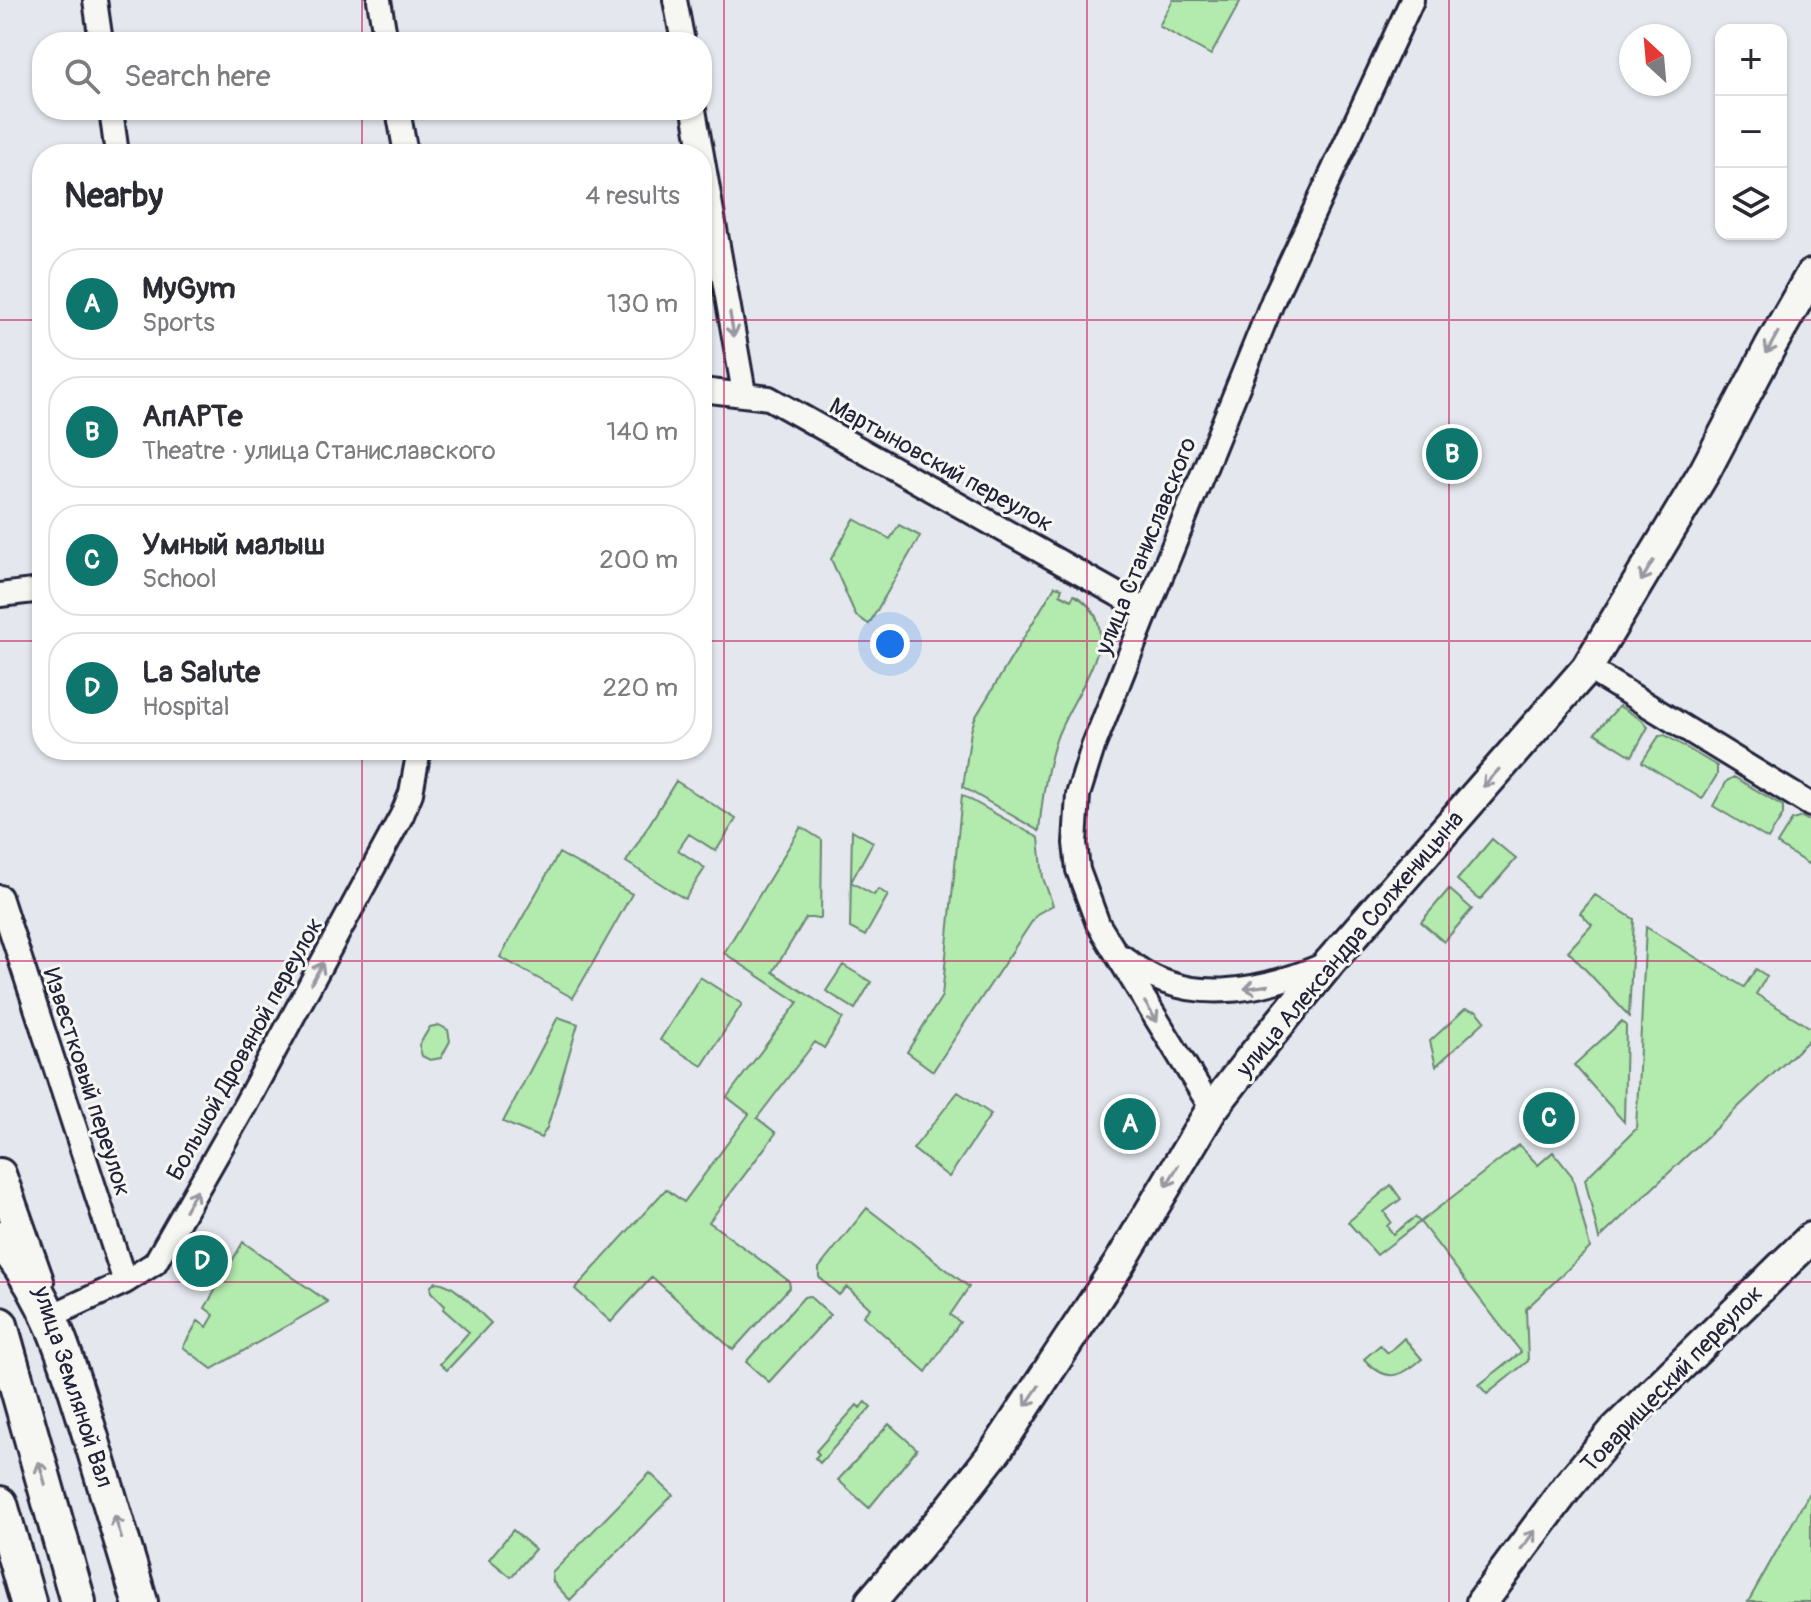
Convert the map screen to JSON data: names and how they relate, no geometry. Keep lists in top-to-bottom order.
{
  "streets": {
    "main road": ["улица Александра Солженицына", "Товарищеский переулок", "улица Земляной Вал"],
    "street": [
      "Мартыновский переулок",
      "улица Станиславского",
      "Большой Дровяной переулок",
      "Известковый переулок"
    ]
  },
  "crossings": [
    ["Мартыновский переулок", "улица Станиславского"],
    ["улица Станиславского", "улица Александра Солженицына"],
    ["Большой Дровяной переулок", "Известковый переулок"],
    ["Большой Дровяной переулок", "улица Земляной Вал"]
  ],
  "one_way": [
    "улица Александра Солженицына",
    "Большой Дровяной переулок",
    "Товарищеский переулок",
    "улица Земляной Вал"
  ],
  "north": "top left",
  "page": {
    "map_buttons": ["+", "−"],
    "search": "Search here",
    "heading": ["Nearby", "4 results"],
    "list": [
      {
        "mark": "A",
        "name": "MyGym",
        "note": "Sports",
        "value": "130 m"
      },
      {
        "mark": "B",
        "name": "АпАРТе",
        "note": "Theatre · улица Станиславского",
        "value": "140 m"
      },
      {
        "mark": "C",
        "name": "Умный малыш",
        "note": "School",
        "value": "200 m"
      },
      {
        "mark": "D",
        "name": "La Salute",
        "note": "Hospital",
        "value": "220 m"
      }
    ],
    "pins": [
      "B",
      "C",
      "A",
      "D"
    ]
  }
}
